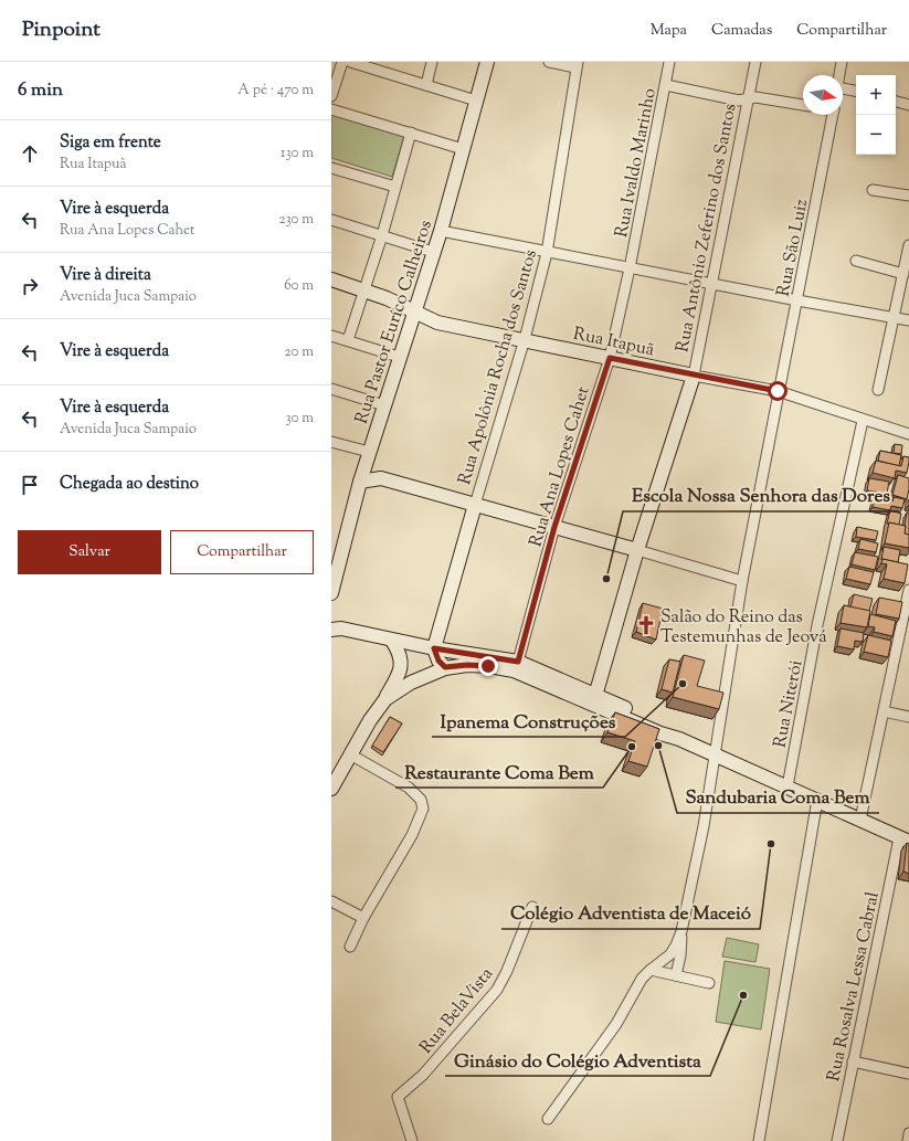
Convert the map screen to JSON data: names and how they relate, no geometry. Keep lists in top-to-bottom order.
{
  "streets": {
    "main road": [
      "Rua Antônio Zeferino dos Santos",
      "Rua Pastor Euríco Calheiros",
      "Rua Itapuã",
      "Rua Apolônia Rocha dos Santos"
    ],
    "street": [
      "Rua Ivaldo Marinho",
      "Rua São Luiz",
      "Rua Ana Lopes Cahet",
      "Rua Niterói",
      "Rua Rosalva Lessa Cabral",
      "Rua BelaVista"
    ]
  },
  "crossings": [
    ["Rua Ivaldo Marinho", "Rua Itapuã"],
    ["Rua Ivaldo Marinho", "Rua Ana Lopes Cahet"],
    ["Rua Antônio Zeferino dos Santos", "Rua Itapuã"],
    ["Rua São Luiz", "Rua Itapuã"],
    ["Rua Pastor Euríco Calheiros", "Rua Itapuã"],
    ["Rua Itapuã", "Rua Apolônia Rocha dos Santos"],
    ["Rua Itapuã", "Rua Ana Lopes Cahet"],
    ["Rua Itapuã", "Rua Niterói"]
  ],
  "places": {
    "other": [
      "Escola Nossa Senhora das Dores",
      "Ipanema Construções",
      "Sandubaria Coma Bem",
      "Restaurante Coma Bem",
      "Colégio Adventista de Maceió",
      "Ginásio do Colégio Adventista"
    ],
    "church": ["Salão do Reino das Testemunhas de Jeová"]
  },
  "north": "right",
  "page": {
    "header": "Pinpoint",
    "nav": ["Mapa", "Camadas", "Compartilhar"],
    "heading": ["6 min", "A pé · 470 m"],
    "map_buttons": ["+", "−"],
    "list": [
      ["Siga em frente", "Rua Itapuã", "130 m"],
      ["Vire à esquerda", "Rua Ana Lopes Cahet", "230 m"],
      ["Vire à direita", "Avenida Juca Sampaio", "60 m"],
      ["Vire à esquerda", "20 m"],
      ["Vire à esquerda", "Avenida Juca Sampaio", "30 m"],
      "Chegada ao destino"
    ],
    "buttons": ["Salvar", "Compartilhar"]
  }
}
